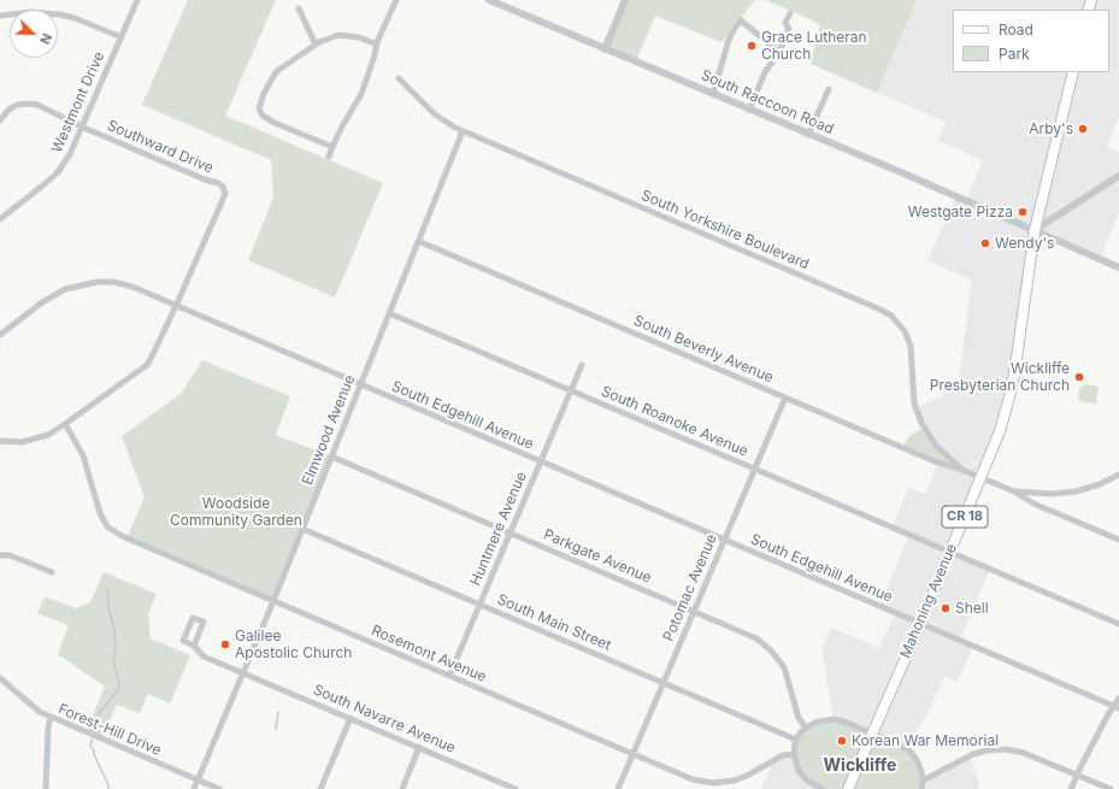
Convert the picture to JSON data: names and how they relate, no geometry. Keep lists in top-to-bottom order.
{
  "streets": {
    "main road": ["CR 18", "Mahoning Avenue"],
    "street": [
      "Westmont Drive",
      "South Raccoon Road",
      "Southward Drive",
      "South Yorkshire Boulevard",
      "South Beverly Avenue",
      "South Edgehill Avenue",
      "South Roanoke Avenue",
      "Elmwood Avenue",
      "Huntmere Avenue",
      "Parkgate Avenue",
      "Potomac Avenue",
      "South Main Street",
      "Rosemont Avenue",
      "South Navarre Avenue",
      "Forest-Hill Drive"
    ]
  },
  "crossings": [
    ["Westmont Drive", "Southward Drive"],
    ["South Raccoon Road", "Mahoning Avenue"],
    ["Southward Drive", "South Edgehill Avenue"],
    ["South Yorkshire Boulevard", "South Beverly Avenue"],
    ["South Yorkshire Boulevard", "Elmwood Avenue"],
    ["South Beverly Avenue", "Elmwood Avenue"],
    ["South Beverly Avenue", "Potomac Avenue"],
    ["South Beverly Avenue", "Mahoning Avenue"],
    ["South Edgehill Avenue", "Elmwood Avenue"],
    ["South Edgehill Avenue", "Huntmere Avenue"],
    ["South Edgehill Avenue", "Potomac Avenue"],
    ["South Edgehill Avenue", "Mahoning Avenue"],
    ["South Roanoke Avenue", "Elmwood Avenue"],
    ["South Roanoke Avenue", "Huntmere Avenue"],
    ["South Roanoke Avenue", "Potomac Avenue"],
    ["South Roanoke Avenue", "Mahoning Avenue"],
    ["Elmwood Avenue", "Parkgate Avenue"],
    ["Elmwood Avenue", "South Main Street"],
    ["Elmwood Avenue", "Rosemont Avenue"],
    ["Elmwood Avenue", "South Navarre Avenue"],
    ["Elmwood Avenue", "Forest-Hill Drive"],
    ["Huntmere Avenue", "Parkgate Avenue"],
    ["Huntmere Avenue", "South Main Street"],
    ["Huntmere Avenue", "Rosemont Avenue"],
    ["Parkgate Avenue", "Potomac Avenue"],
    ["Potomac Avenue", "South Main Street"],
    ["Potomac Avenue", "Rosemont Avenue"]
  ],
  "districts": ["Wickliffe"],
  "parks": ["Woodside Community Garden"],
  "places": [
    "Grace Lutheran Church",
    "Arby's",
    "Westgate Pizza",
    "Wendy's",
    "Wickliffe Presbyterian Church",
    "Shell",
    "Galilee Apostolic Church",
    "Korean War Memorial"
  ],
  "legend": ["Road", "Park"],
  "north": "bottom right"
}
